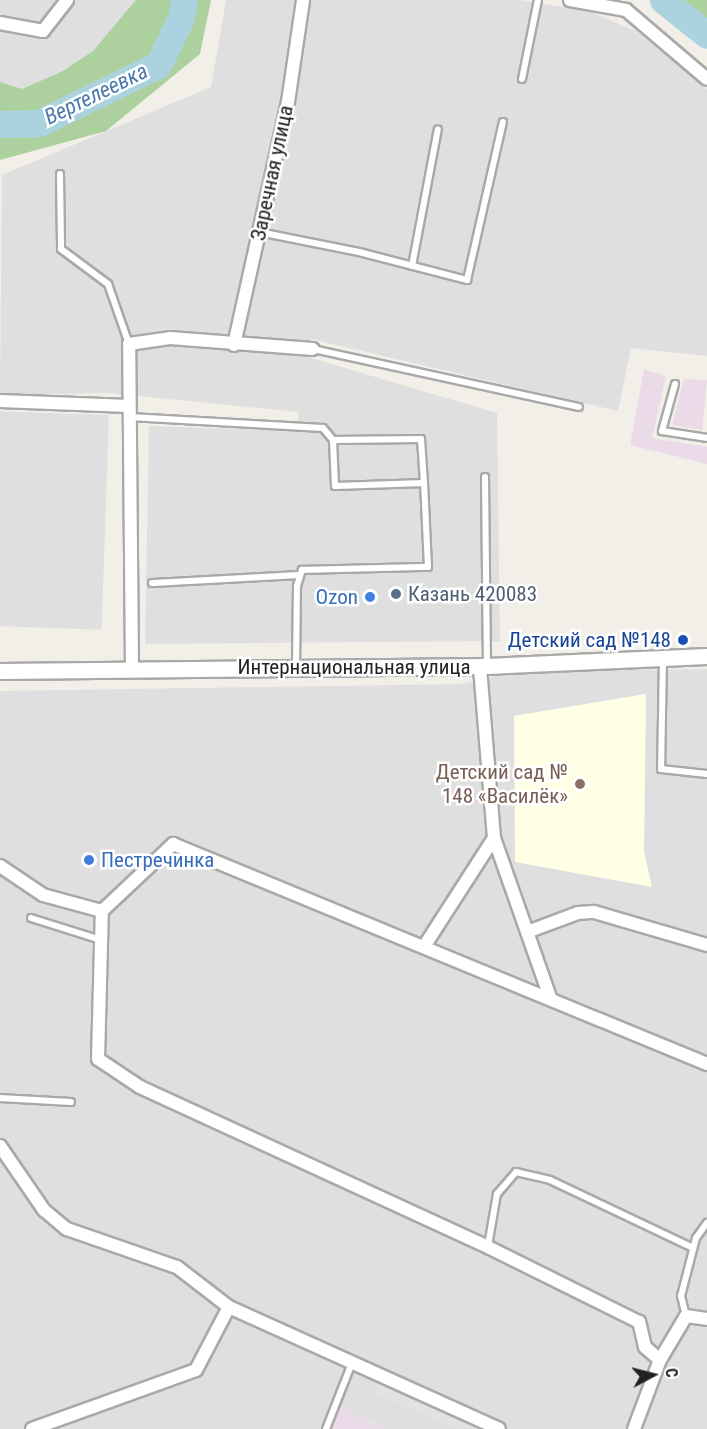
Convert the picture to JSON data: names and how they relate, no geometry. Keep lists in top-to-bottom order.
{
  "streets": {
    "street": ["Заречная улица", "Интернациональная улица"]
  },
  "water": ["Вертелеевка"],
  "places": [
    "Казань 420083",
    "Ozon",
    "Детский сад №148",
    "Детский сад № 148 «Василёк»",
    "Пестречинка"
  ],
  "north": "right"
}
